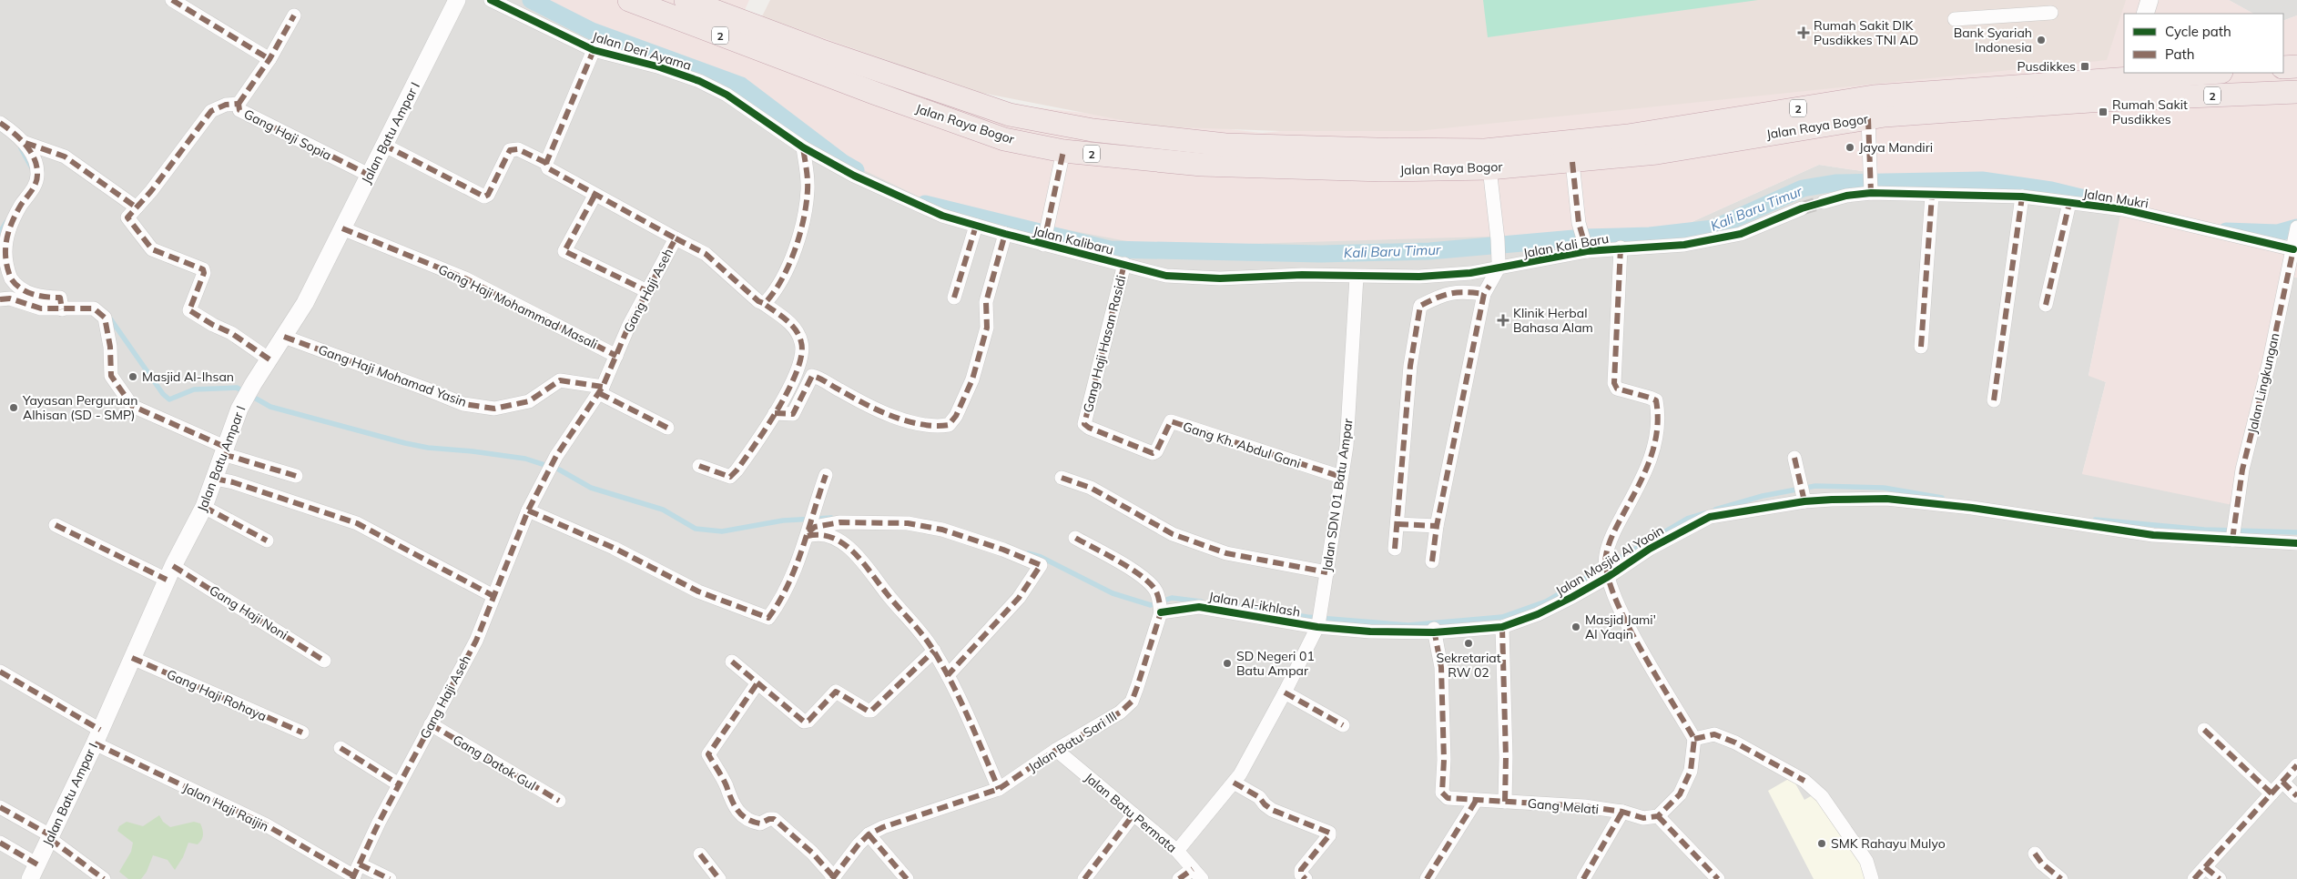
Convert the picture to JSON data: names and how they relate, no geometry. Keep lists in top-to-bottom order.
{
  "streets": {
    "highway": ["2", "Jalan Raya Bogor"],
    "street": [
      "Jalan Deri Ayama",
      "Jalan Batu Ampar I",
      "Gang Haji Sopia",
      "Jalan Mukri",
      "Jalan Kalibaru",
      "Jalan Kali Baru",
      "Gang Haji Aseh",
      "Gang Haji Mohammad Masali",
      "Gang Haji Hasan Rasidi",
      "Gang Haji Mohamad Yasin",
      "Jalan Lingkungan",
      "Gang Kh. Abdul Gani",
      "Jalan SDN 01 Batu Ampar",
      "Jalan Masjid Al Yaoin",
      "Jalan Al-ikhlash",
      "Gang Haji Noni",
      "Gang Haji Rohaya",
      "Jalan Batu Sari III",
      "Gang Datok Gul",
      "Gang Melati",
      "Jalan Haji Raijin",
      "Jalan Batu Permata"
    ]
  },
  "crossings": [
    ["Jalan Deri Ayama", "Jalan Kalibaru"],
    ["Jalan Batu Ampar I", "Gang Haji Sopia"],
    ["Jalan Batu Ampar I", "Gang Haji Aseh"],
    ["Jalan Batu Ampar I", "Gang Haji Mohammad Masali"],
    ["Jalan Batu Ampar I", "Gang Haji Mohamad Yasin"],
    ["Jalan Batu Ampar I", "Gang Haji Noni"],
    ["Jalan Batu Ampar I", "Gang Haji Rohaya"],
    ["Jalan Batu Ampar I", "Jalan Haji Raijin"],
    ["Jalan Mukri", "Jalan Lingkungan"],
    ["Jalan Kalibaru", "Jalan Kali Baru"],
    ["Jalan Kalibaru", "Gang Haji Hasan Rasidi"],
    ["Jalan Kalibaru", "Jalan SDN 01 Batu Ampar"],
    ["Jalan Kali Baru", "Jalan SDN 01 Batu Ampar"],
    ["Gang Haji Aseh", "Gang Haji Mohammad Masali"],
    ["Gang Haji Aseh", "Gang Haji Mohamad Yasin"],
    ["Gang Haji Aseh", "Gang Datok Gul"],
    ["Gang Haji Aseh", "Jalan Haji Raijin"],
    ["Gang Haji Hasan Rasidi", "Gang Kh. Abdul Gani"],
    ["Jalan Lingkungan", "Jalan Masjid Al Yaoin"],
    ["Gang Kh. Abdul Gani", "Jalan SDN 01 Batu Ampar"],
    ["Jalan SDN 01 Batu Ampar", "Jalan Masjid Al Yaoin"],
    ["Jalan SDN 01 Batu Ampar", "Jalan Al-ikhlash"],
    ["Jalan Masjid Al Yaoin", "Jalan Al-ikhlash"],
    ["Jalan Masjid Al Yaoin", "Gang Melati"],
    ["Jalan Al-ikhlash", "Jalan Batu Sari III"],
    ["Jalan Batu Sari III", "Jalan Batu Permata"]
  ],
  "water": ["Kali Baru Timur"],
  "places": {
    "health": ["Rumah Sakit DIK Pusdikkes TNI AD", "Klinik Herbal Bahasa Alam"],
    "other": [
      "Bank Syariah Indonesia",
      "Jaya Mandiri",
      "Masjid Al-Ihsan",
      "Yayasan Perguruan Alhisan (SD - SMP)",
      "Masjid Jami' Al Yaqin",
      "Sekretariat RW 02",
      "SD Negeri 01 Batu Ampar",
      "SMK Rahayu Mulyo"
    ],
    "transit": ["Pusdikkes", "Rumah Sakit Pusdikkes"]
  },
  "legend": ["Cycle path", "Path"]
}
